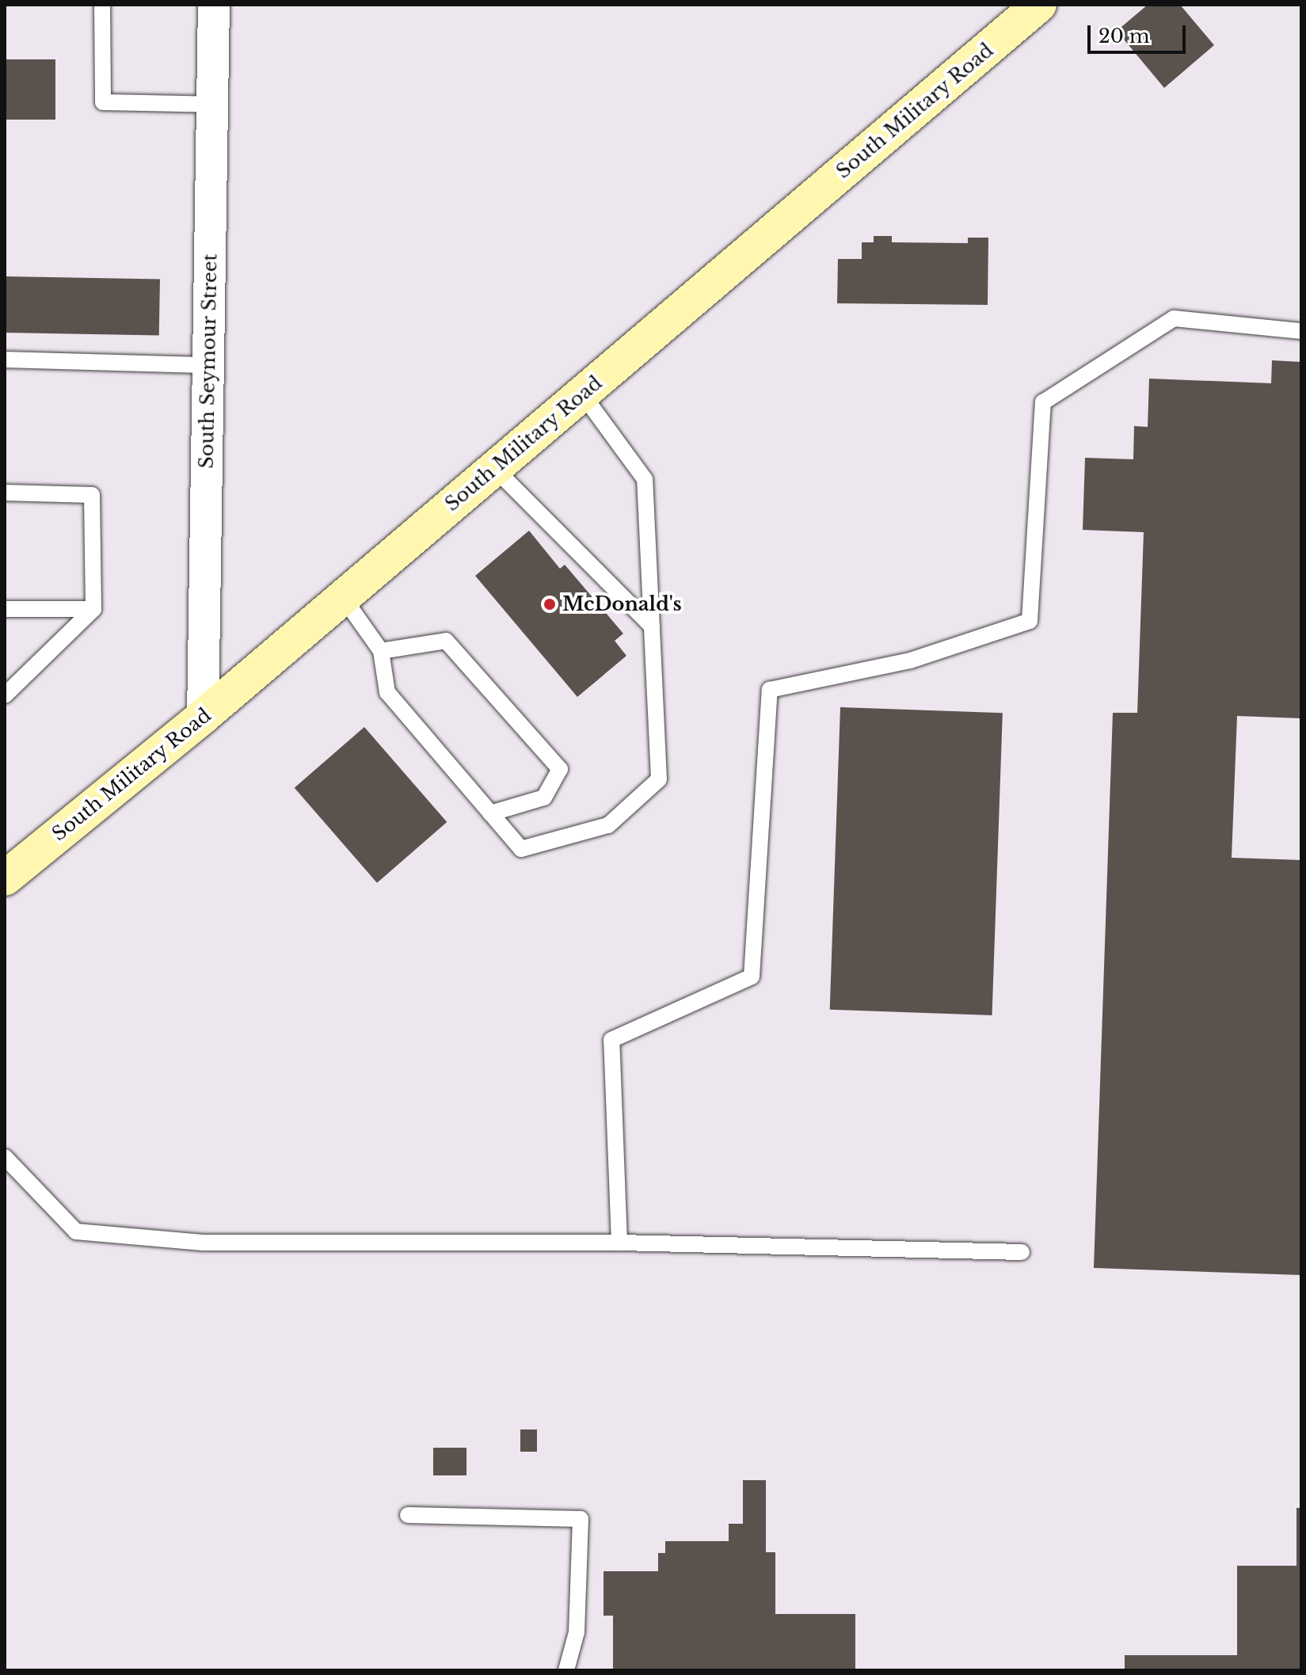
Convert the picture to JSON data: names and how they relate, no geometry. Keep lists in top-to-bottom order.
{
  "streets": {
    "main road": ["South Military Road"],
    "street": ["South Seymour Street"]
  },
  "crossings": [
    ["South Military Road", "South Seymour Street"]
  ],
  "places": ["McDonald's"],
  "scale_bar": "20 m"
}
